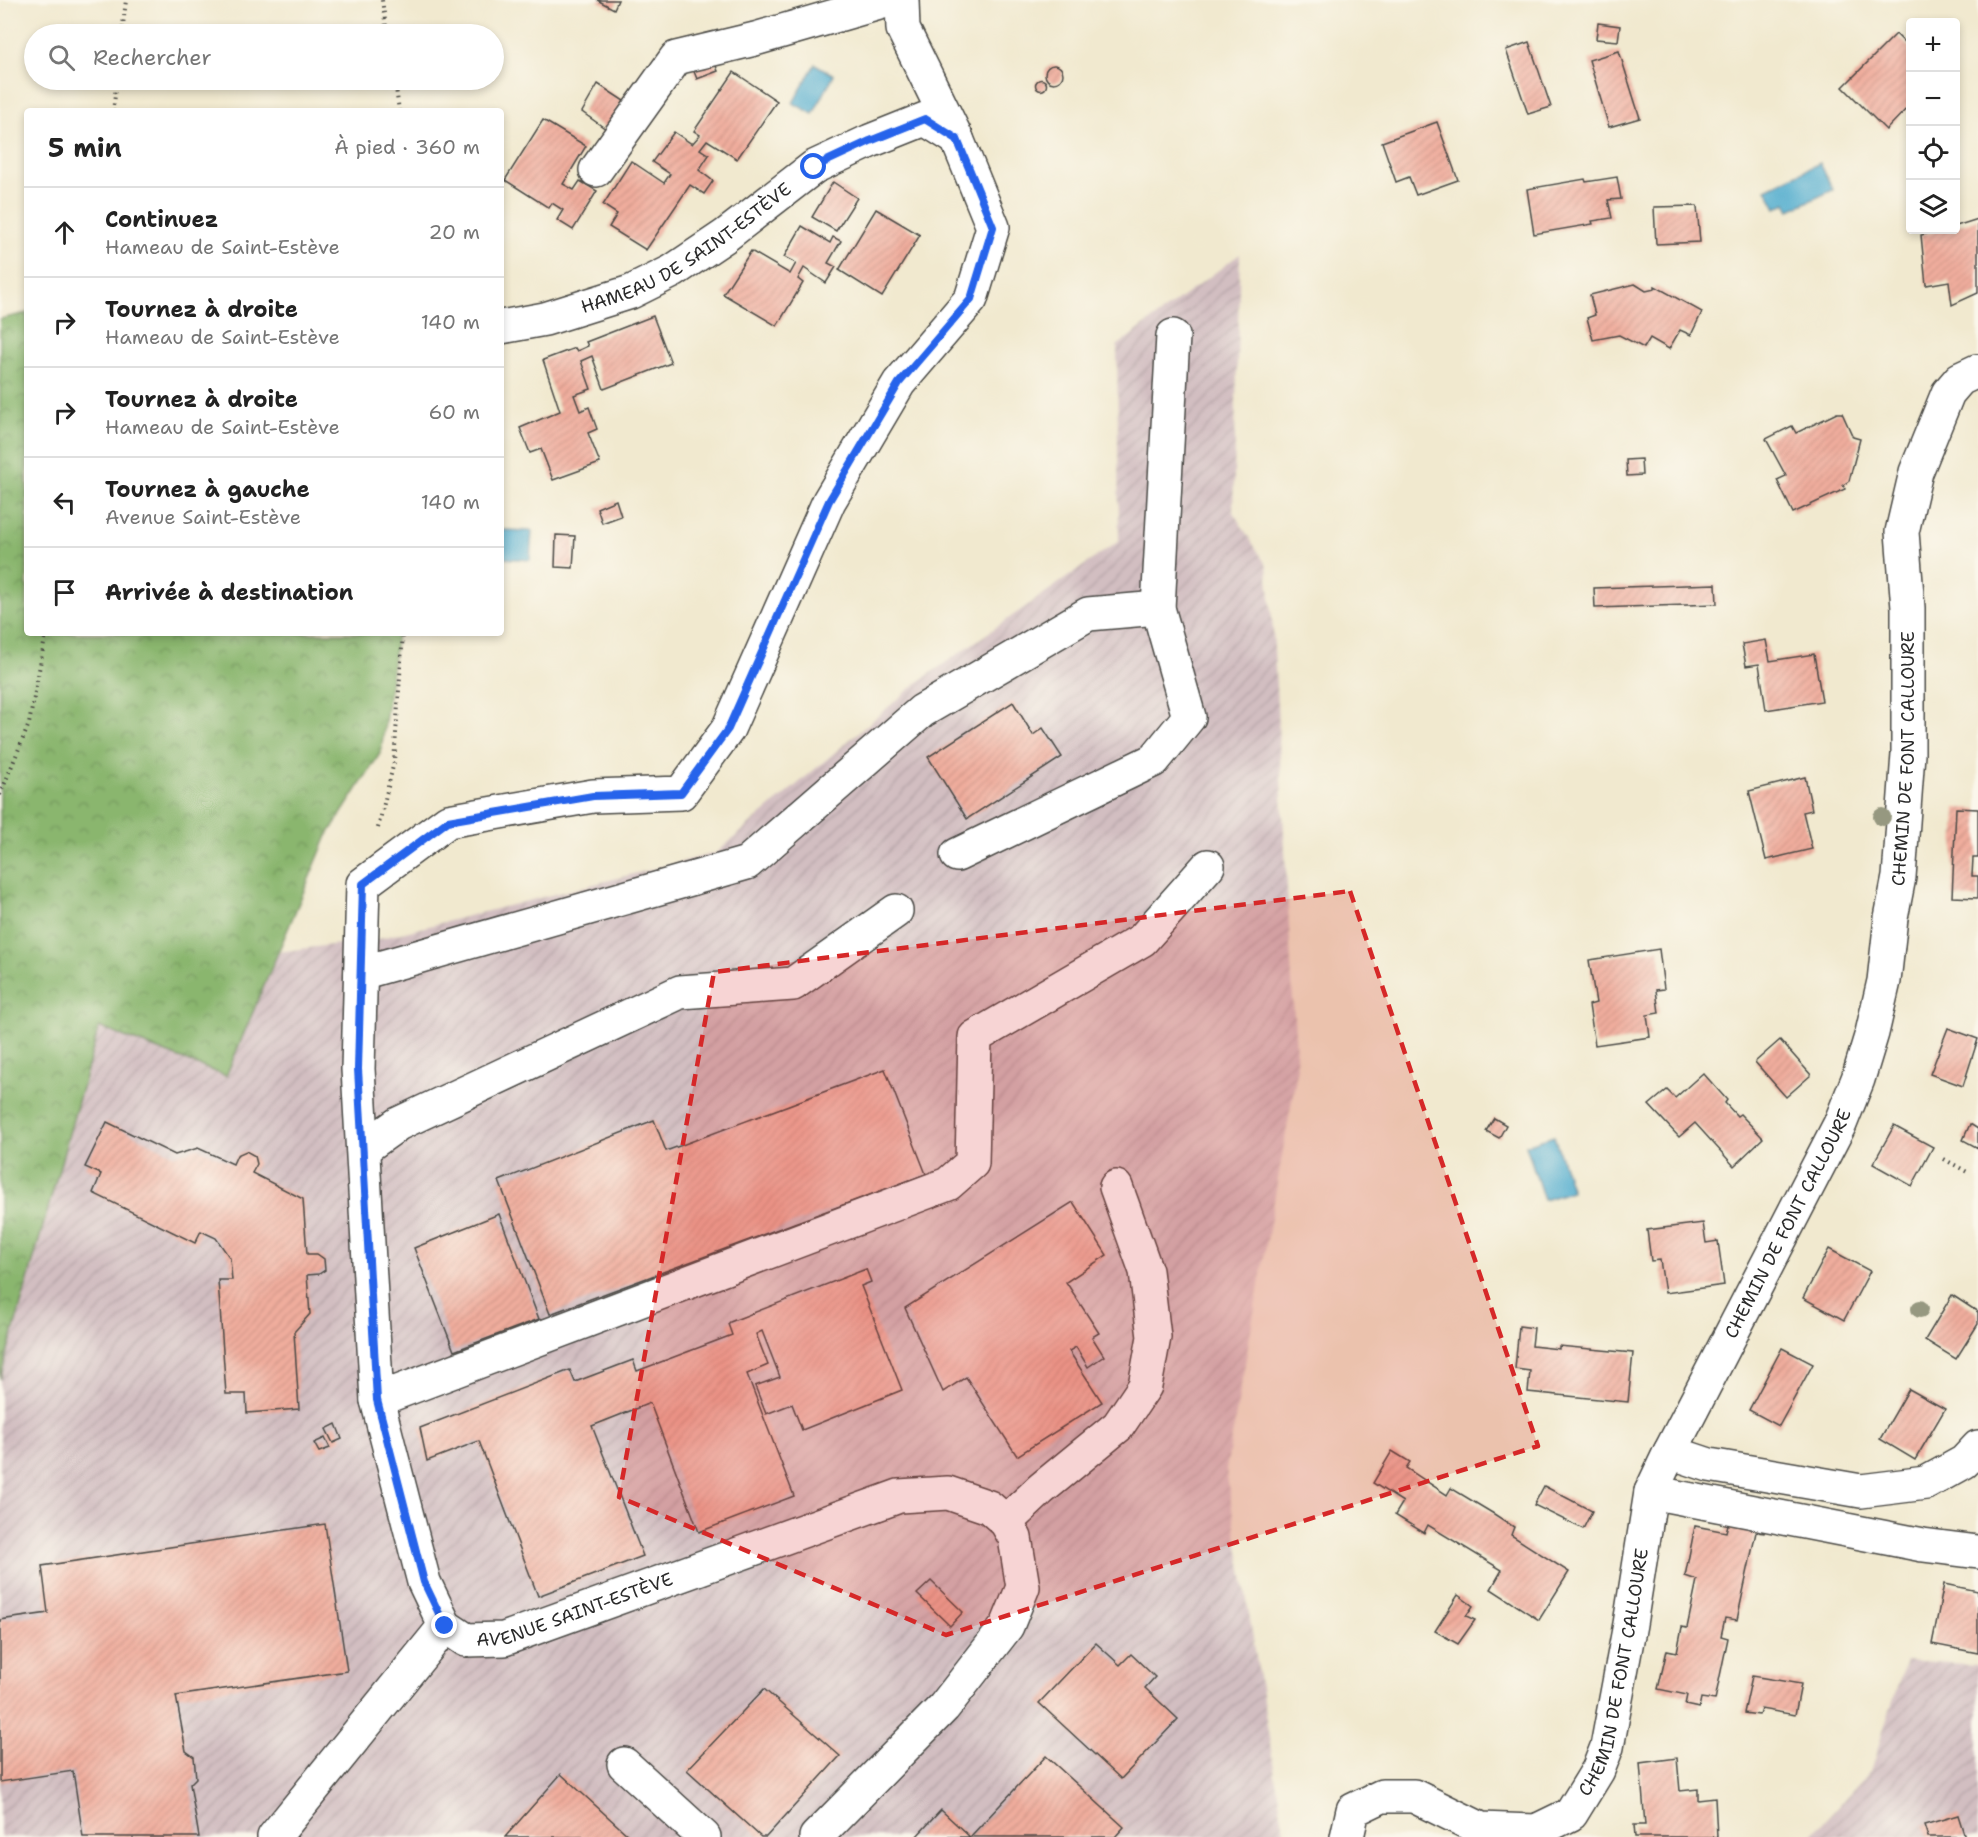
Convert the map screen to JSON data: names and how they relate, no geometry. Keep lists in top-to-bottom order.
{
  "streets": {
    "street": ["HAMEAU DE SAINT-ESTÈVE", "CHEMIN DE FONT CALLOURE", "AVENUE SAINT-ESTÈVE"]
  },
  "page": {
    "map_buttons": ["+", "−"],
    "search": "Rechercher",
    "heading": ["5 min", "À pied · 360 m"],
    "list": [
      ["Continuez", "Hameau de Saint-Estève", "20 m"],
      ["Tournez à droite", "Hameau de Saint-Estève", "140 m"],
      ["Tournez à droite", "Hameau de Saint-Estève", "60 m"],
      ["Tournez à gauche", "Avenue Saint-Estève", "140 m"],
      "Arrivée à destination"
    ]
  }
}
